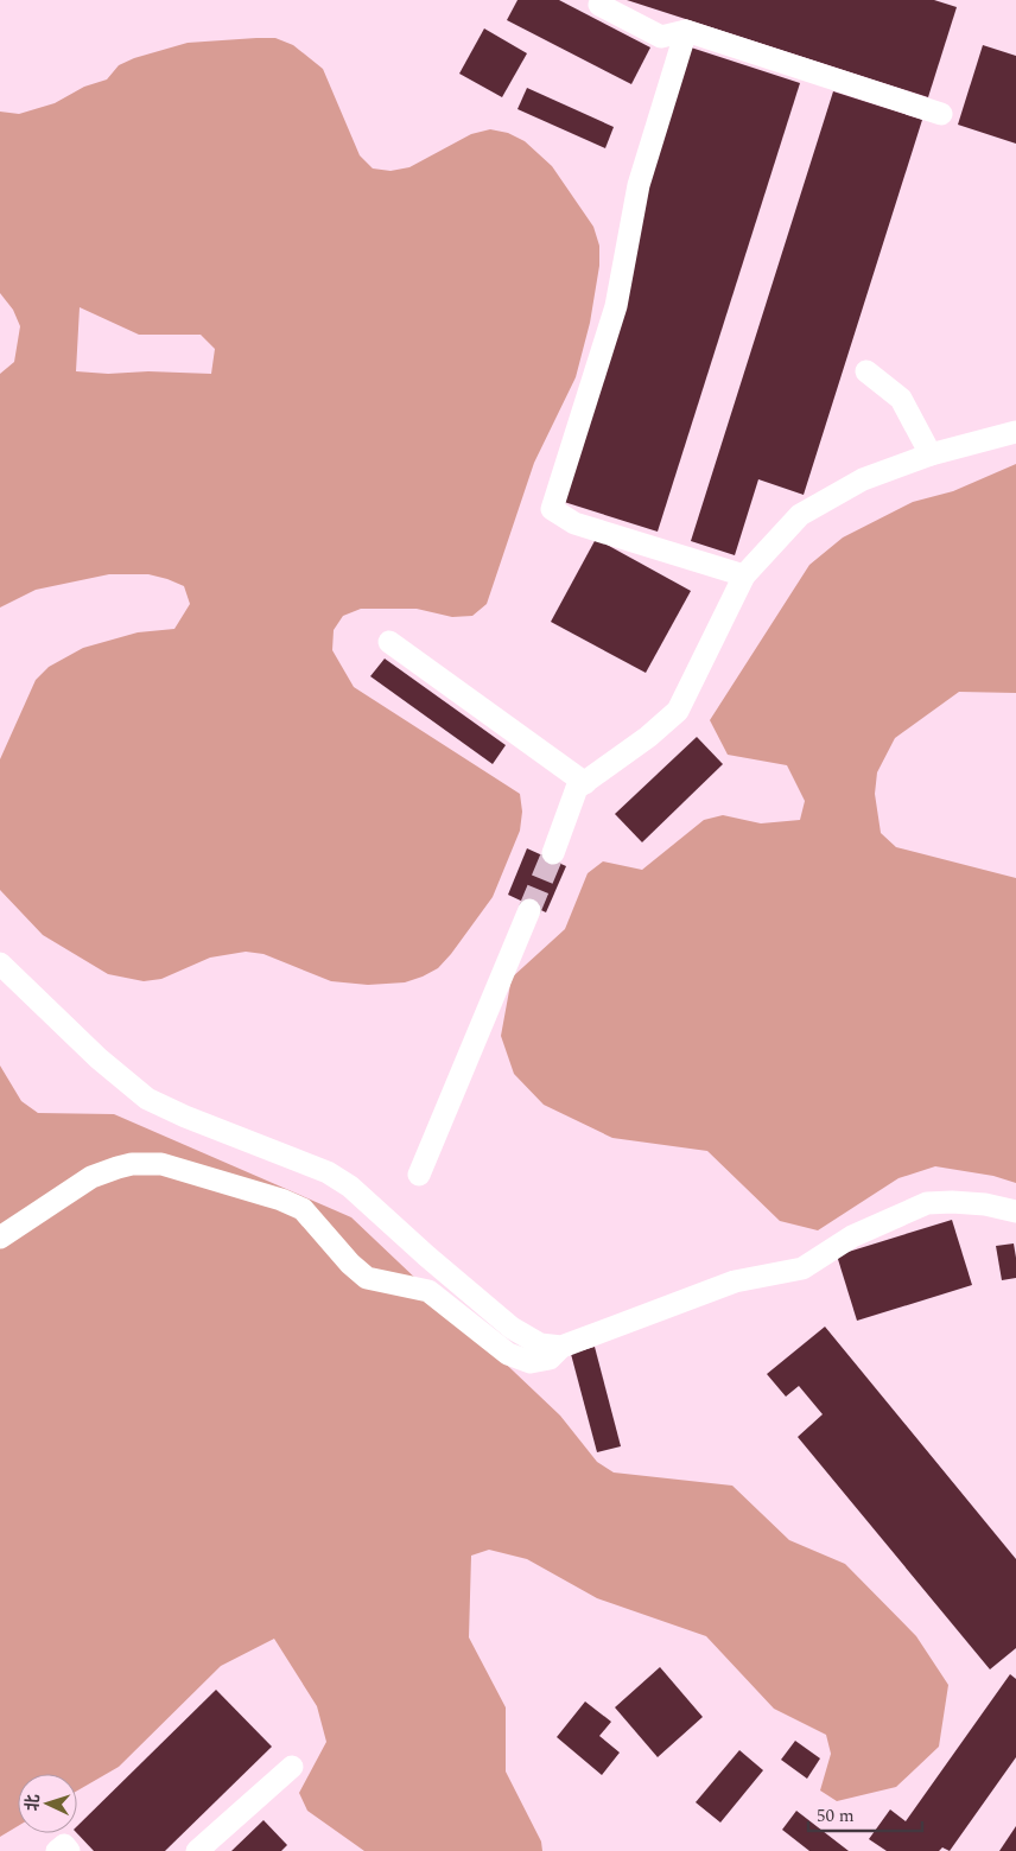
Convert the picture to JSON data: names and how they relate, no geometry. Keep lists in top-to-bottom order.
{
  "scale_bar": "50 m",
  "north": "left"
}
